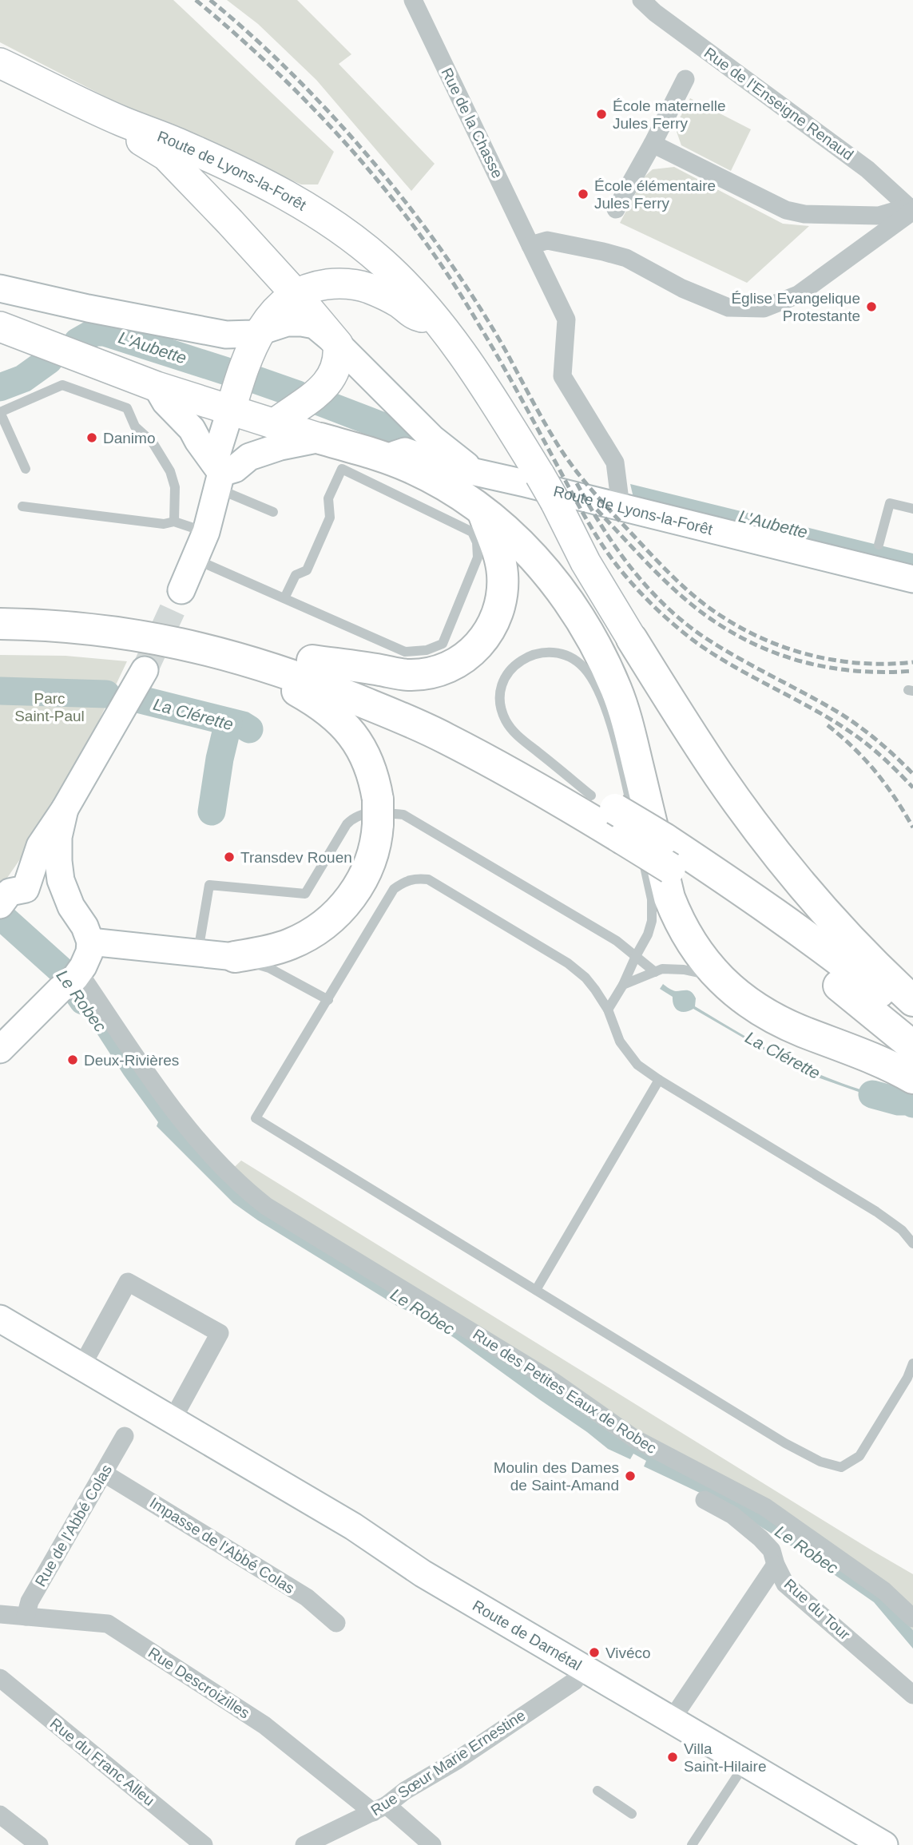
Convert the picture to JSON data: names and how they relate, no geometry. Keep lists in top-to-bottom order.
{
  "streets": {
    "main road": ["Route de Lyons-la-Forêt"],
    "street": [
      "Rue de l'Enseigne Renaud",
      "Rue de la Chasse",
      "Rue des Petites Eaux de Robec",
      "Rue de l'Abbé Colas",
      "Impasse de l'Abbé Colas",
      "Rue du Tour",
      "Route de Darnétal",
      "Rue Descroizilles",
      "Rue du Franc Alleu",
      "Rue Sœur Marie Ernestine"
    ]
  },
  "crossings": [
    ["Rue de la Chasse", "Route de Lyons-la-Forêt"],
    ["Rue de l'Abbé Colas", "Impasse de l'Abbé Colas"],
    ["Rue de l'Abbé Colas", "Rue Descroizilles"],
    ["Route de Darnétal", "Rue Sœur Marie Ernestine"],
    ["Rue Descroizilles", "Rue Sœur Marie Ernestine"]
  ],
  "water": ["L'Aubette", "La Clérette", "Le Robec"],
  "parks": ["Parc Saint-Paul"],
  "places": [
    "École maternelle Jules Ferry",
    "École élémentaire Jules Ferry",
    "Église Evangelique Protestante",
    "Danimo",
    "Transdev Rouen",
    "Deux-Rivières",
    "Moulin des Dames de Saint-Amand",
    "Vivéco",
    "Villa Saint-Hilaire"
  ]
}
